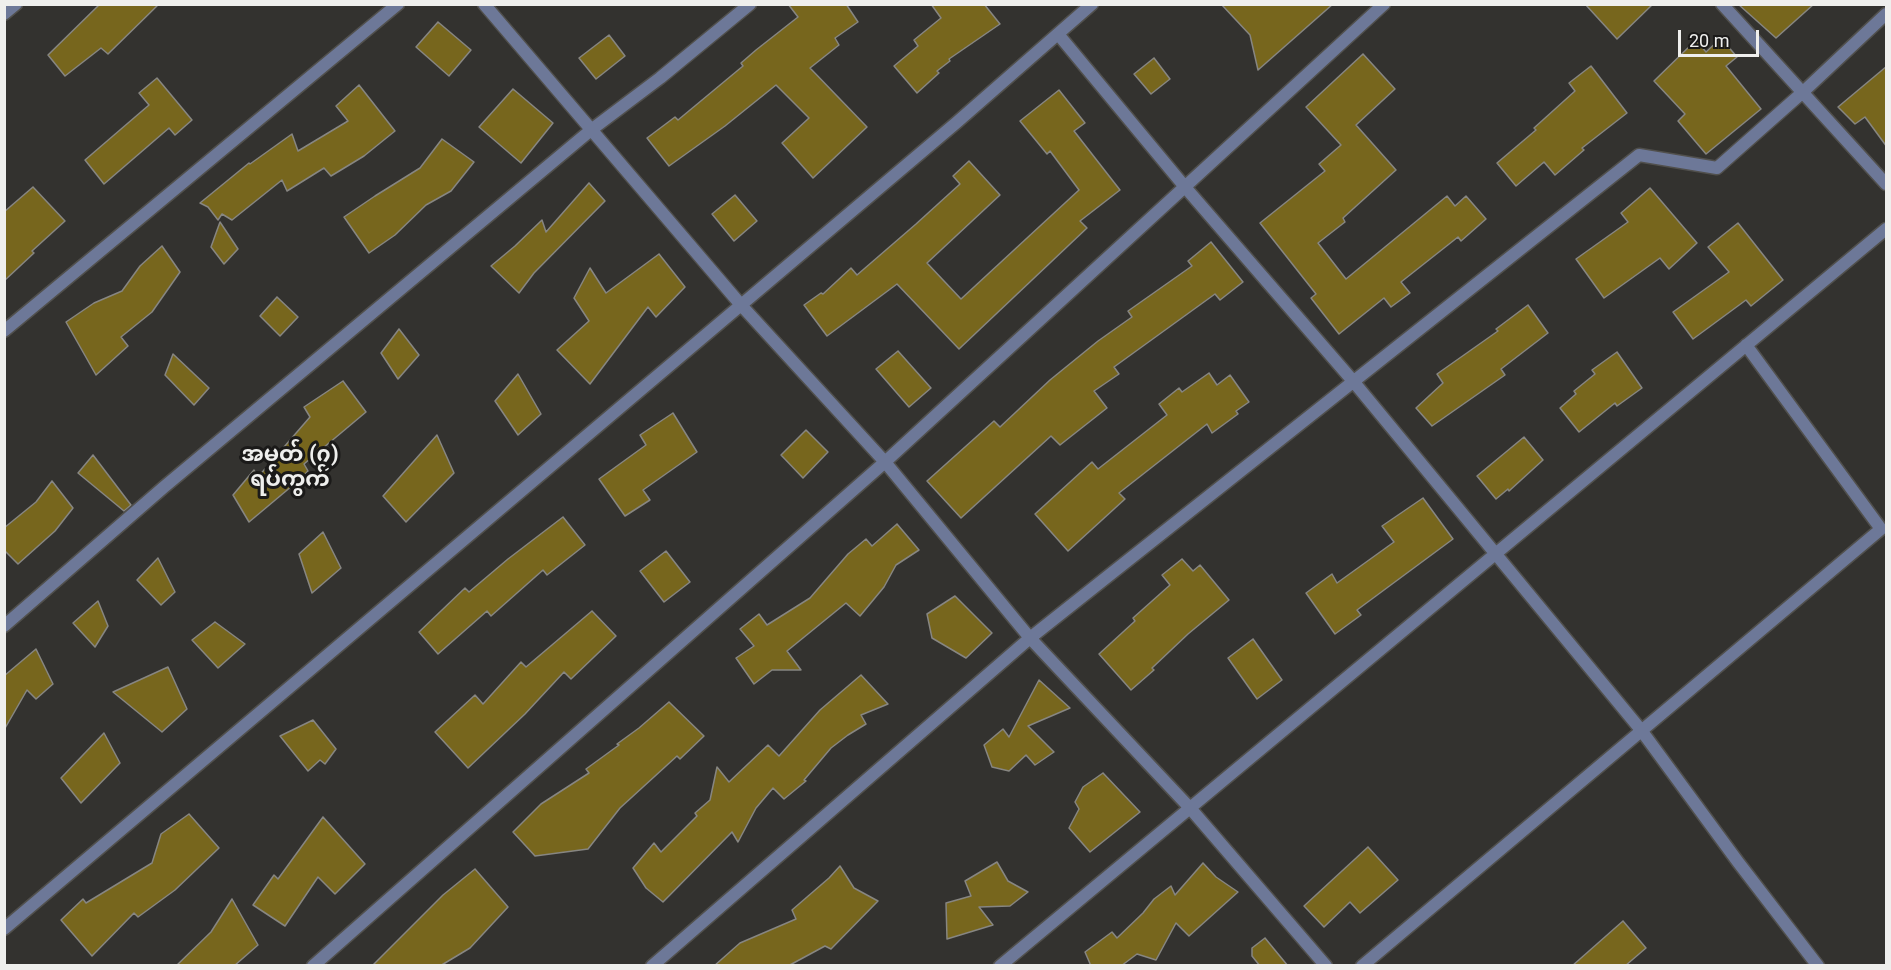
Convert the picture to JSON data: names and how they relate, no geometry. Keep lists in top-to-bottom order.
{
  "districts": ["အမှတ် (၇) ရပ်ကွက်"],
  "scale_bar": "20 m"
}
